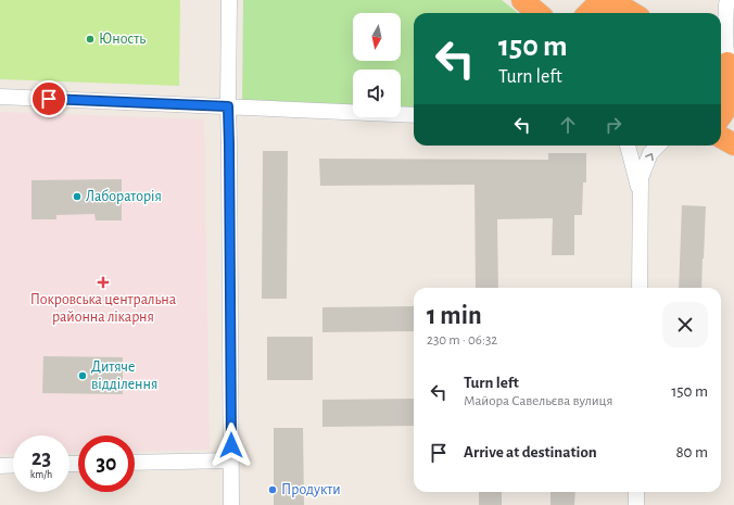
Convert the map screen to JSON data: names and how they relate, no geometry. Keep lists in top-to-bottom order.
{
  "places": {
    "other": [
      "Юность",
      "Лабораторія",
      "Дитяче відділення",
      "Продукти"
    ],
    "health": ["Покровська центральна районна лікарня"]
  },
  "north": "bottom",
  "page": {
    "turn": ["150 m", "Turn left"],
    "heading": ["1 min", "230 m · 06:32"],
    "list": [
      {
        "name": "Turn left",
        "note": "Майора Савельєва вулиця",
        "value": "150 m"
      },
      {
        "name": "Arrive at destination",
        "value": "80 m"
      }
    ],
    "speed": "23 km/h",
    "limit": "30"
  }
}
